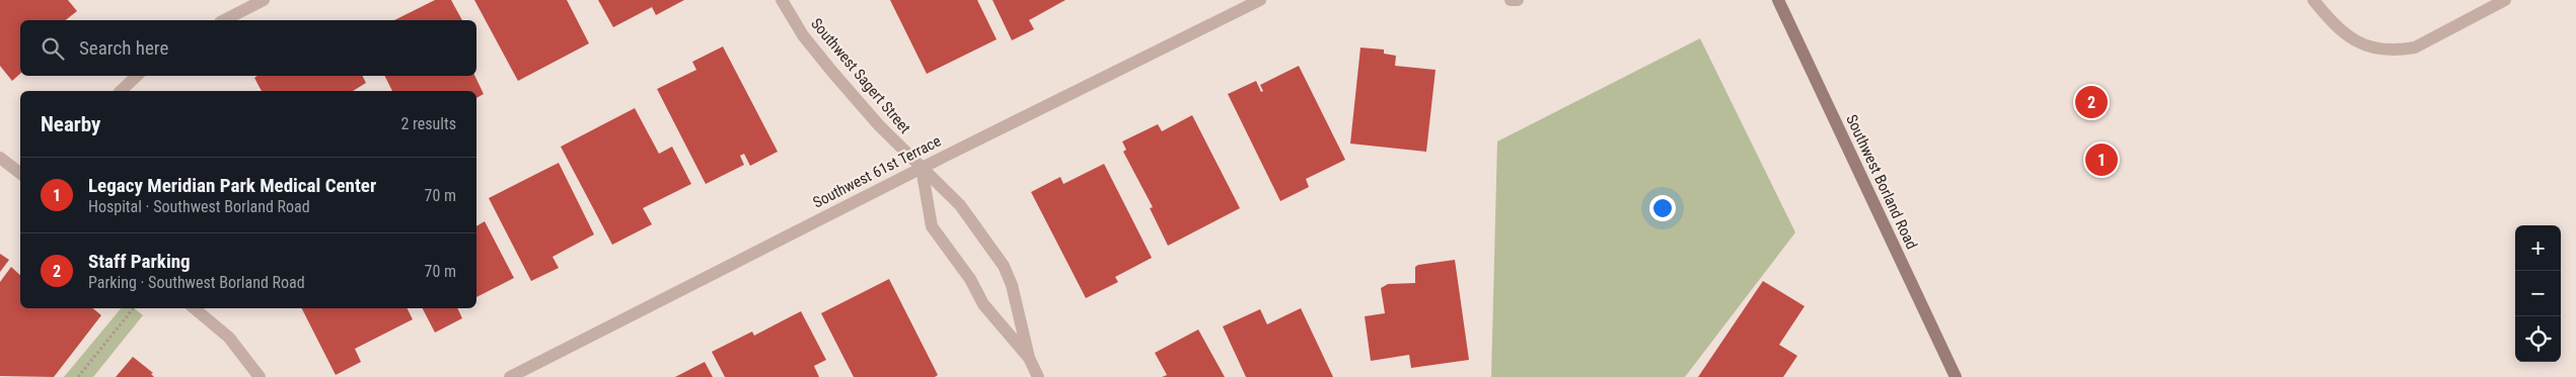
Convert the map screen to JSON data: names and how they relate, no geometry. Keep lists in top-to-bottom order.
{
  "streets": {
    "main road": ["Southwest Borland Road"],
    "street": ["Southwest Sagert Street", "Southwest 61st Terrace"]
  },
  "crossings": [
    ["Southwest Sagert Street", "Southwest 61st Terrace"]
  ],
  "page": {
    "search": "Search here",
    "pins": ["2", "1"],
    "heading": ["Nearby", "2 results"],
    "list": [
      {
        "mark": "1",
        "name": "Legacy Meridian Park Medical Center",
        "note": "Hospital · Southwest Borland Road",
        "value": "70 m"
      },
      {
        "mark": "2",
        "name": "Staff Parking",
        "note": "Parking · Southwest Borland Road",
        "value": "70 m"
      }
    ],
    "map_buttons": ["+", "−"]
  }
}
